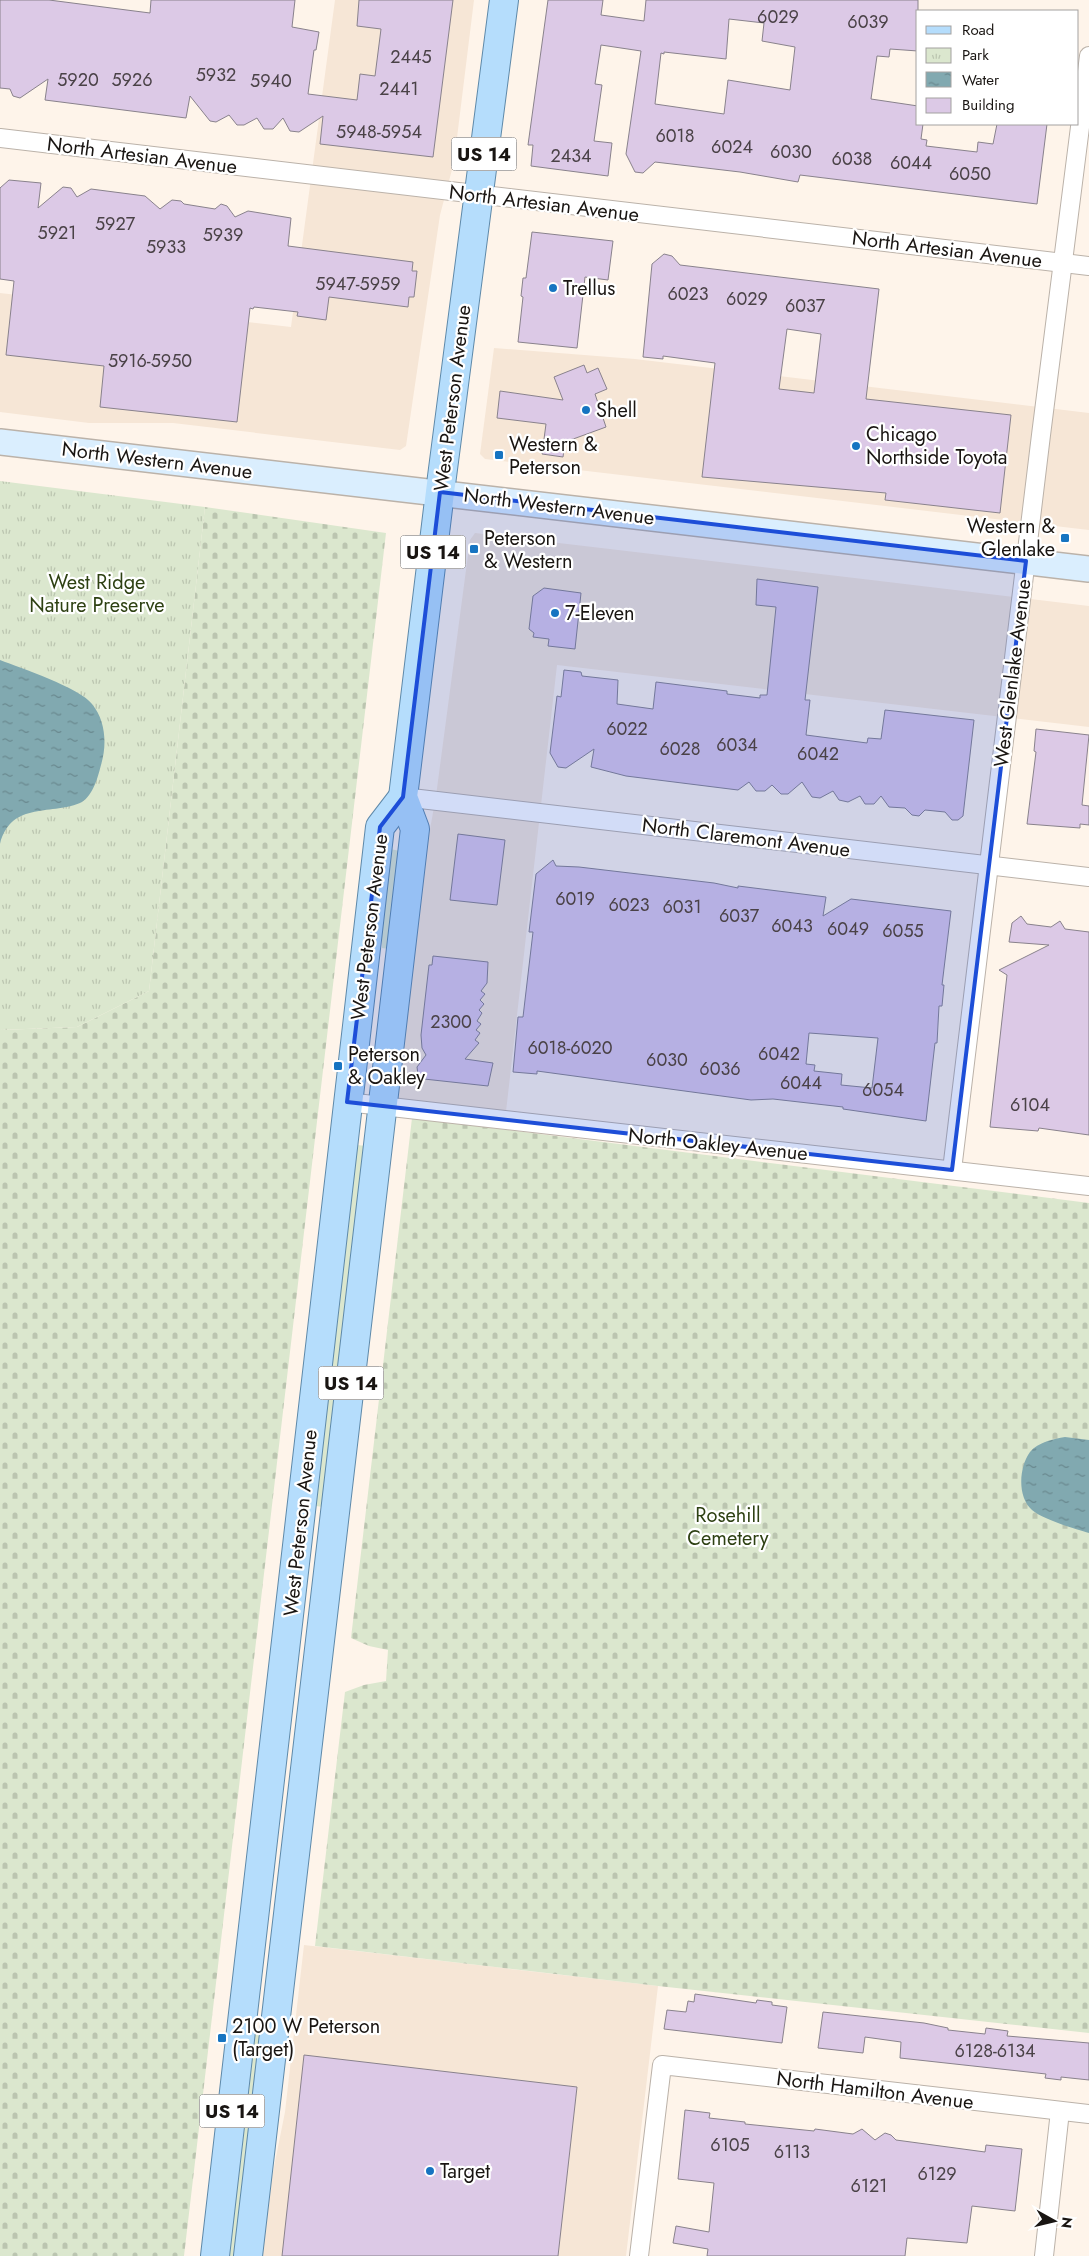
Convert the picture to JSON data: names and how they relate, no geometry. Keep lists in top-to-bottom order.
{
  "streets": {
    "main road": ["US 14", "West Peterson Avenue", "North Western Avenue"],
    "street": [
      "North Artesian Avenue",
      "West Glenlake Avenue",
      "North Claremont Avenue",
      "North Oakley Avenue",
      "North Hamilton Avenue"
    ]
  },
  "crossings": [
    ["North Artesian Avenue", "West Peterson Avenue"],
    ["North Artesian Avenue", "West Glenlake Avenue"],
    ["West Peterson Avenue", "North Western Avenue"],
    ["West Peterson Avenue", "North Claremont Avenue"],
    ["West Peterson Avenue", "North Oakley Avenue"],
    ["North Western Avenue", "West Glenlake Avenue"],
    ["West Glenlake Avenue", "North Claremont Avenue"],
    ["West Glenlake Avenue", "North Oakley Avenue"]
  ],
  "parks": ["West Ridge Nature Preserve", "Rosehill Cemetery"],
  "places": {
    "other": [
      "Trellus",
      "Shell",
      "Chicago Northside Toyota",
      "7-Eleven",
      "Target"
    ],
    "transit": [
      "Western & Peterson",
      "Western & Glenlake",
      "Peterson & Western",
      "Peterson & Oakley",
      "2100 W Peterson (Target)"
    ]
  },
  "house_numbers": [
    "6029",
    "6039",
    "2445",
    "5932",
    "5920",
    "5926",
    "5940",
    "2441",
    "5948-5954",
    "6018",
    "6024",
    "6030",
    "2434",
    "6038",
    "6044",
    "6050",
    "5927",
    "5921",
    "5939",
    "5933",
    "5947-5959",
    "6023",
    "6029",
    "6037",
    "5916-5950",
    "6022",
    "6034",
    "6028",
    "6042",
    "6019",
    "6023",
    "6031",
    "6037",
    "6043",
    "6049",
    "6055",
    "2300",
    "6018-6020",
    "6042",
    "6030",
    "6036",
    "6044",
    "6054",
    "6104",
    "6128-6134",
    "6105",
    "6113",
    "6129",
    "6121"
  ],
  "legend": [
    "Road",
    "Park",
    "Water",
    "Building"
  ],
  "north": "right"
}
